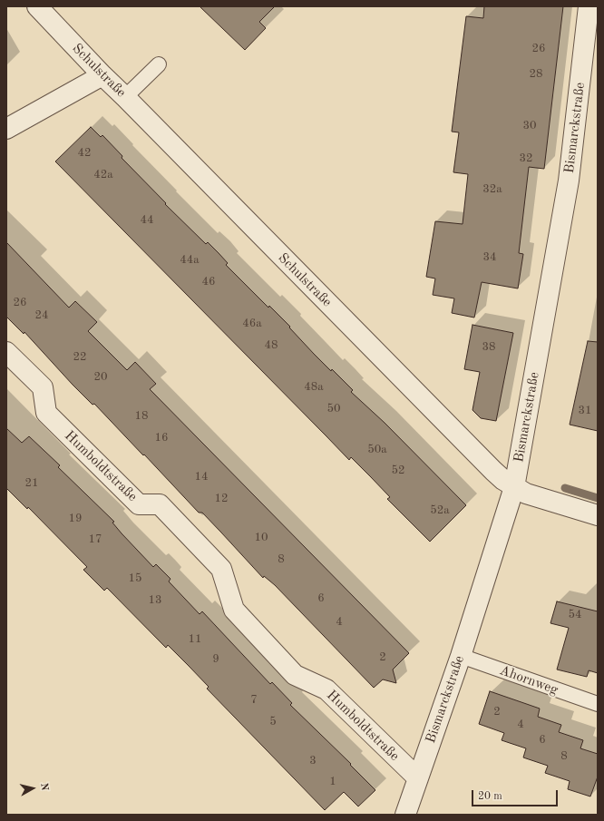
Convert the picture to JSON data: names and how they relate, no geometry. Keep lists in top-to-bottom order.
{
  "streets": {
    "street": ["Schulstraße", "Bismarckstraße", "Humboldtstraße"],
    "lane": ["Ahornweg"]
  },
  "crossings": [
    ["Schulstraße", "Bismarckstraße"],
    ["Bismarckstraße", "Humboldtstraße"],
    ["Bismarckstraße", "Ahornweg"]
  ],
  "house_numbers": [
    "26",
    "28",
    "30",
    "42",
    "32",
    "42a",
    "32a",
    "44",
    "34",
    "44a",
    "46",
    "26",
    "24",
    "46a",
    "48",
    "38",
    "22",
    "20",
    "48a",
    "50",
    "31",
    "18",
    "16",
    "50a",
    "52",
    "14",
    "21",
    "12",
    "52a",
    "19",
    "10",
    "17",
    "8",
    "15",
    "6",
    "13",
    "54",
    "4",
    "11",
    "2",
    "9",
    "7",
    "2",
    "5",
    "4",
    "6",
    "8",
    "3",
    "1"
  ],
  "scale_bar": "20 m",
  "north": "right"
}
